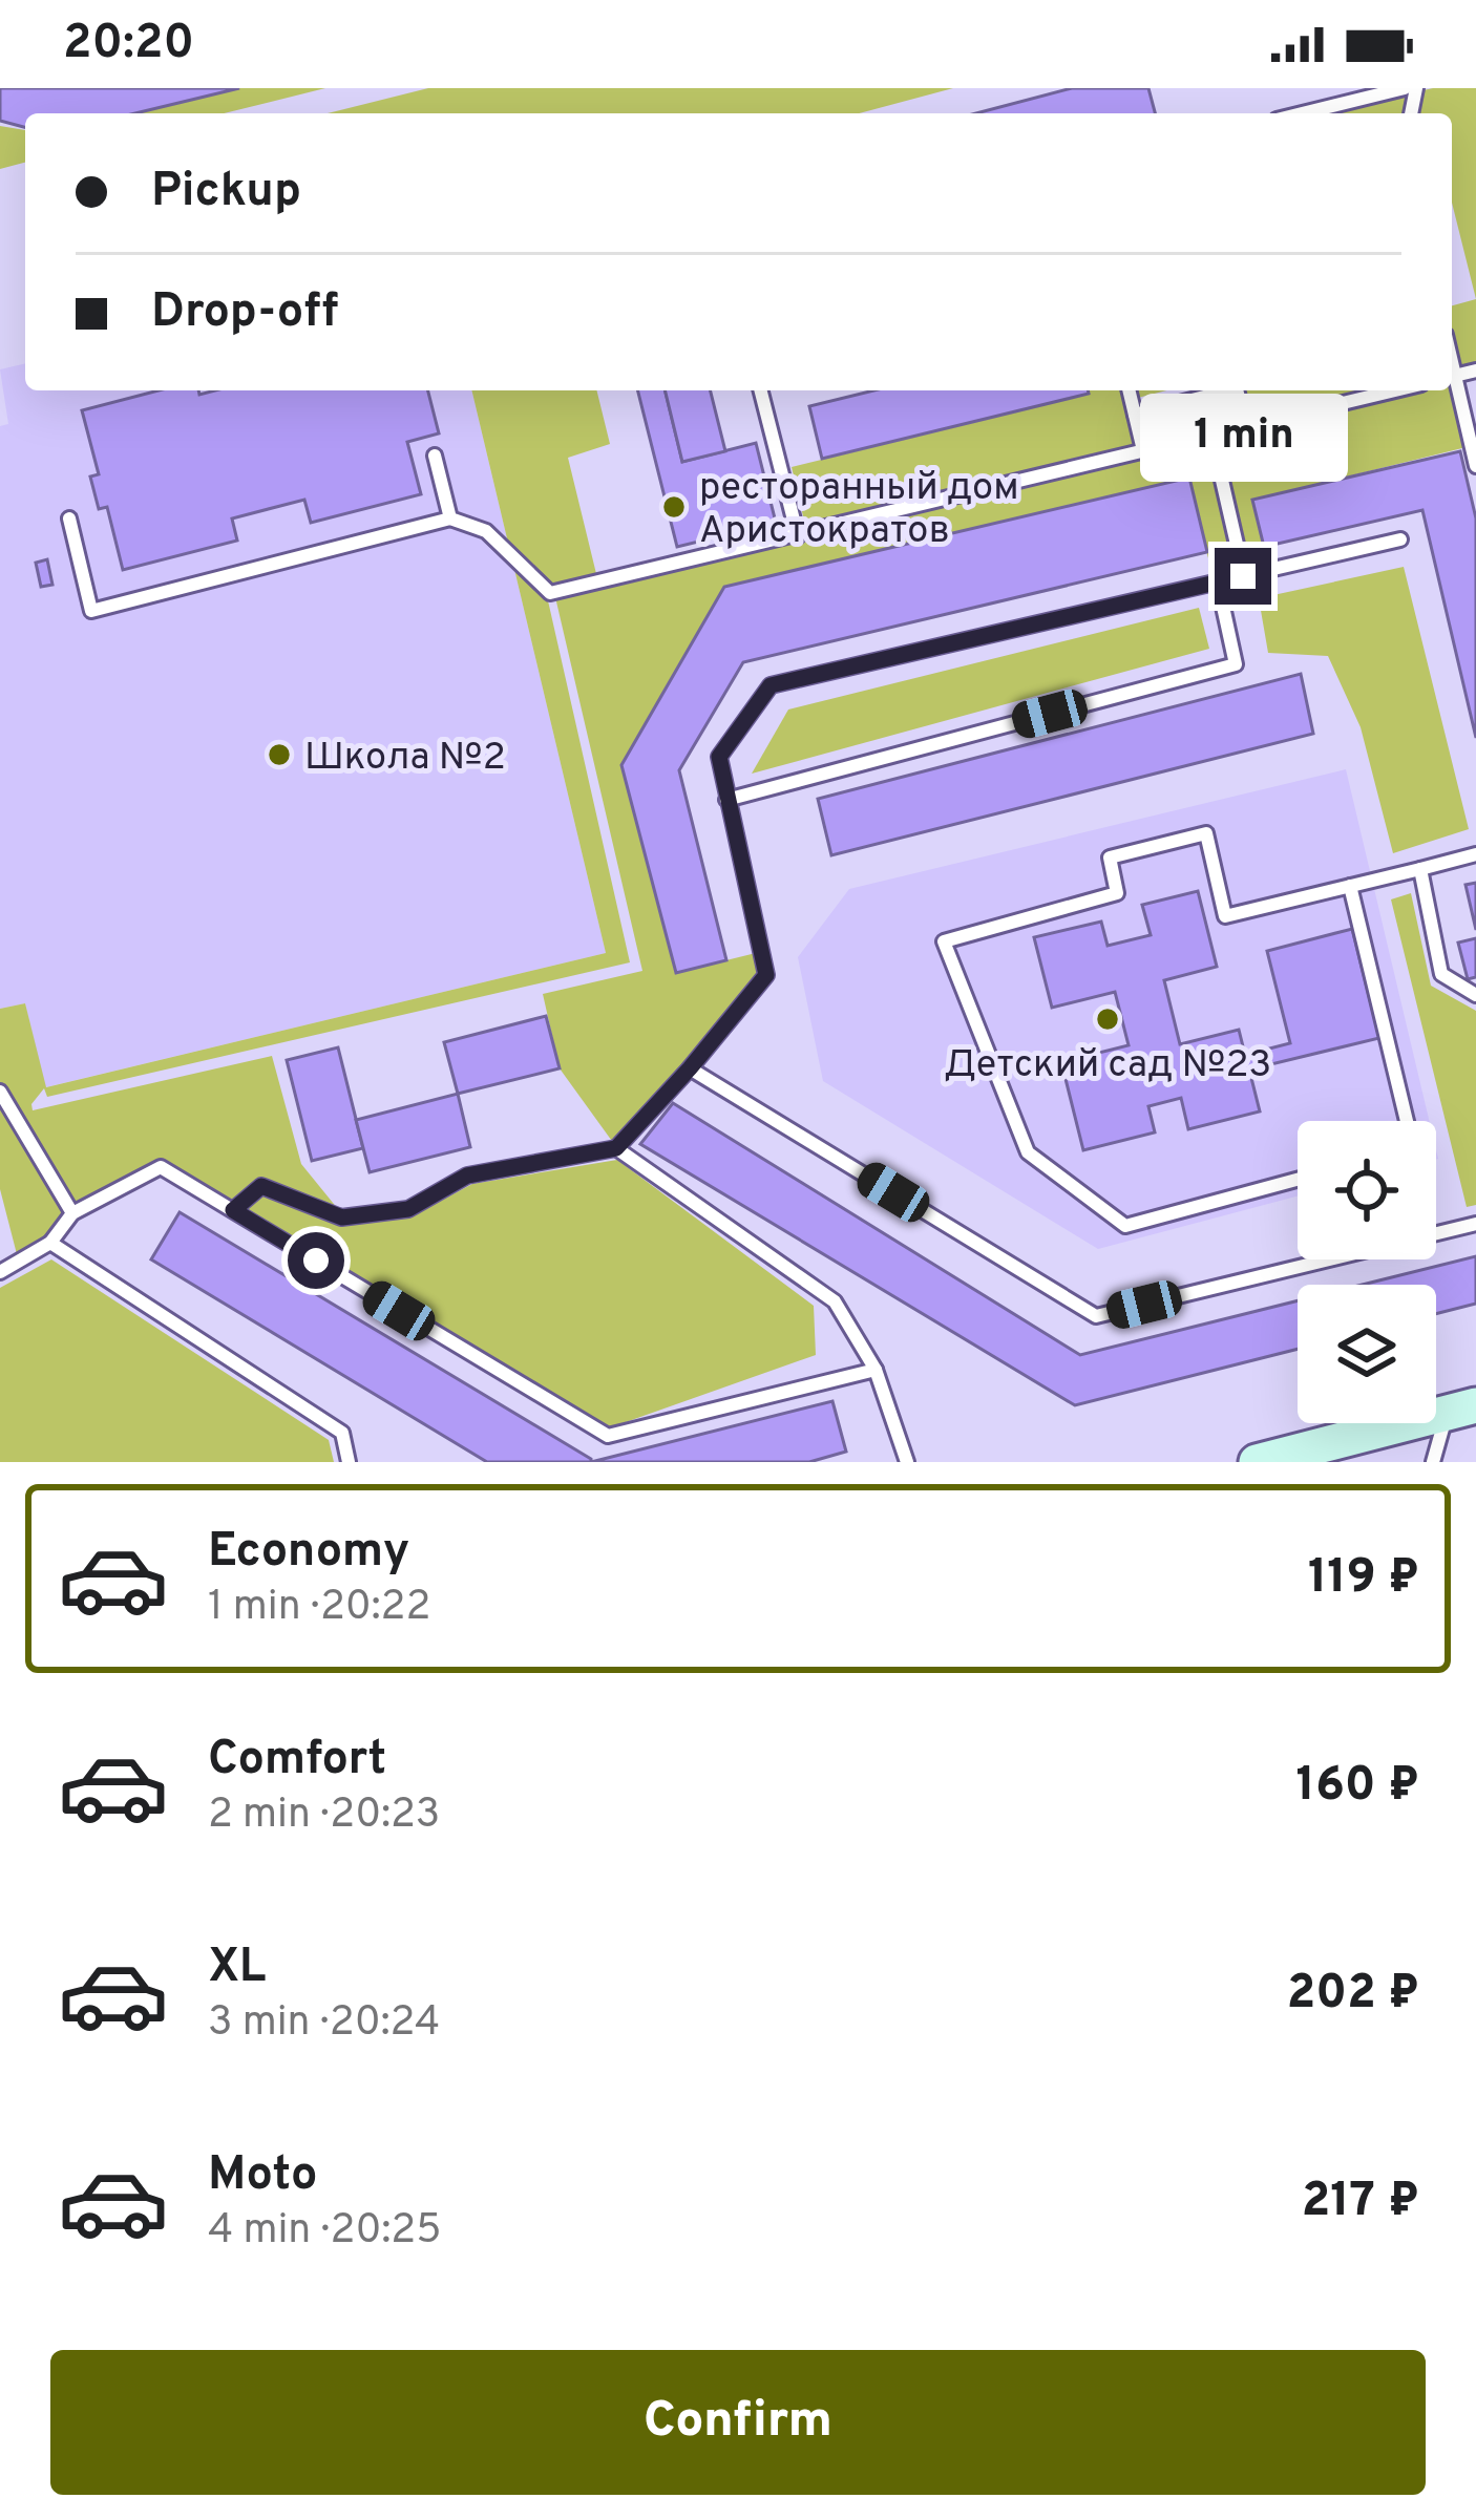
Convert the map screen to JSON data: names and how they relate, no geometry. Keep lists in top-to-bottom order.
{
  "places": ["ресторанный дом Аристократов", "Школа №2", "Детский сад №23"],
  "page": {
    "status": "20:20",
    "banner": ["Pickup", "Drop-off"],
    "bubble": "1 min",
    "list": [
      {
        "name": "Economy",
        "note": "1 min · 20:22",
        "value": "119 ₽"
      },
      {
        "name": "Comfort",
        "note": "2 min · 20:23",
        "value": "160 ₽"
      },
      {
        "name": "XL",
        "note": "3 min · 20:24",
        "value": "202 ₽"
      },
      {
        "name": "Moto",
        "note": "4 min · 20:25",
        "value": "217 ₽"
      }
    ],
    "buttons": "Confirm"
  }
}
